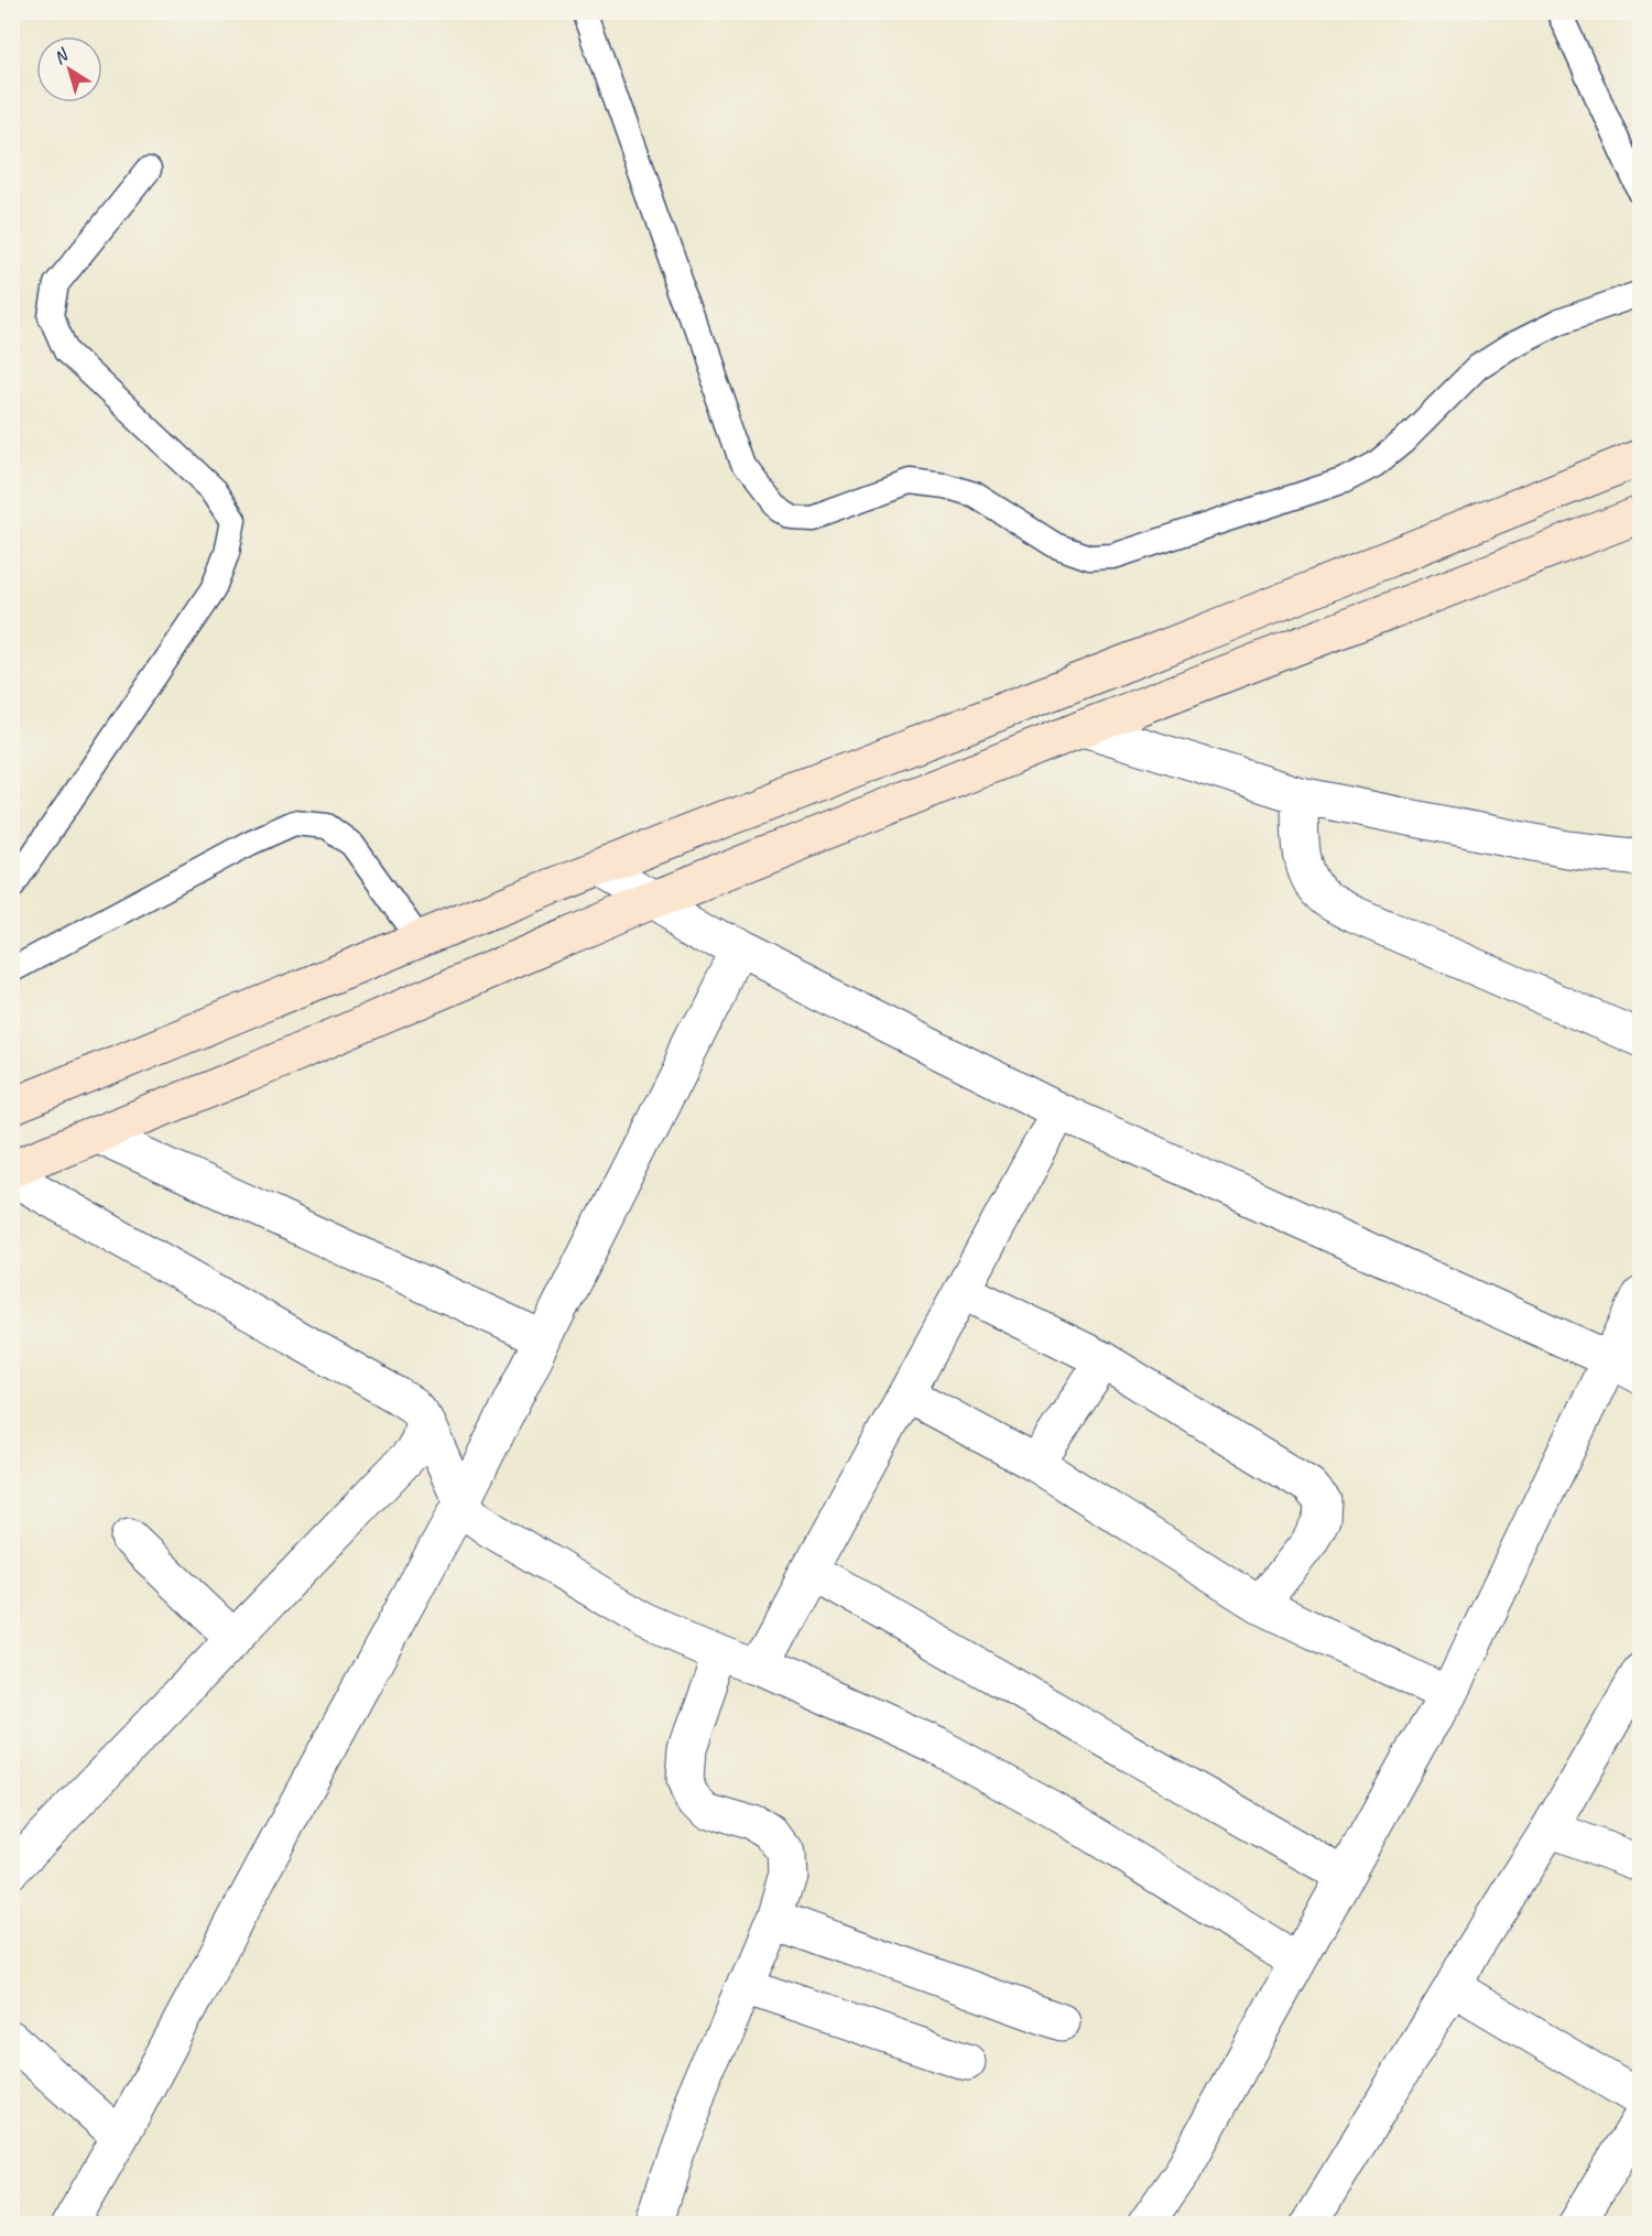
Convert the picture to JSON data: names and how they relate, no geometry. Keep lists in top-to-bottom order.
{
  "north": "top left"
}
